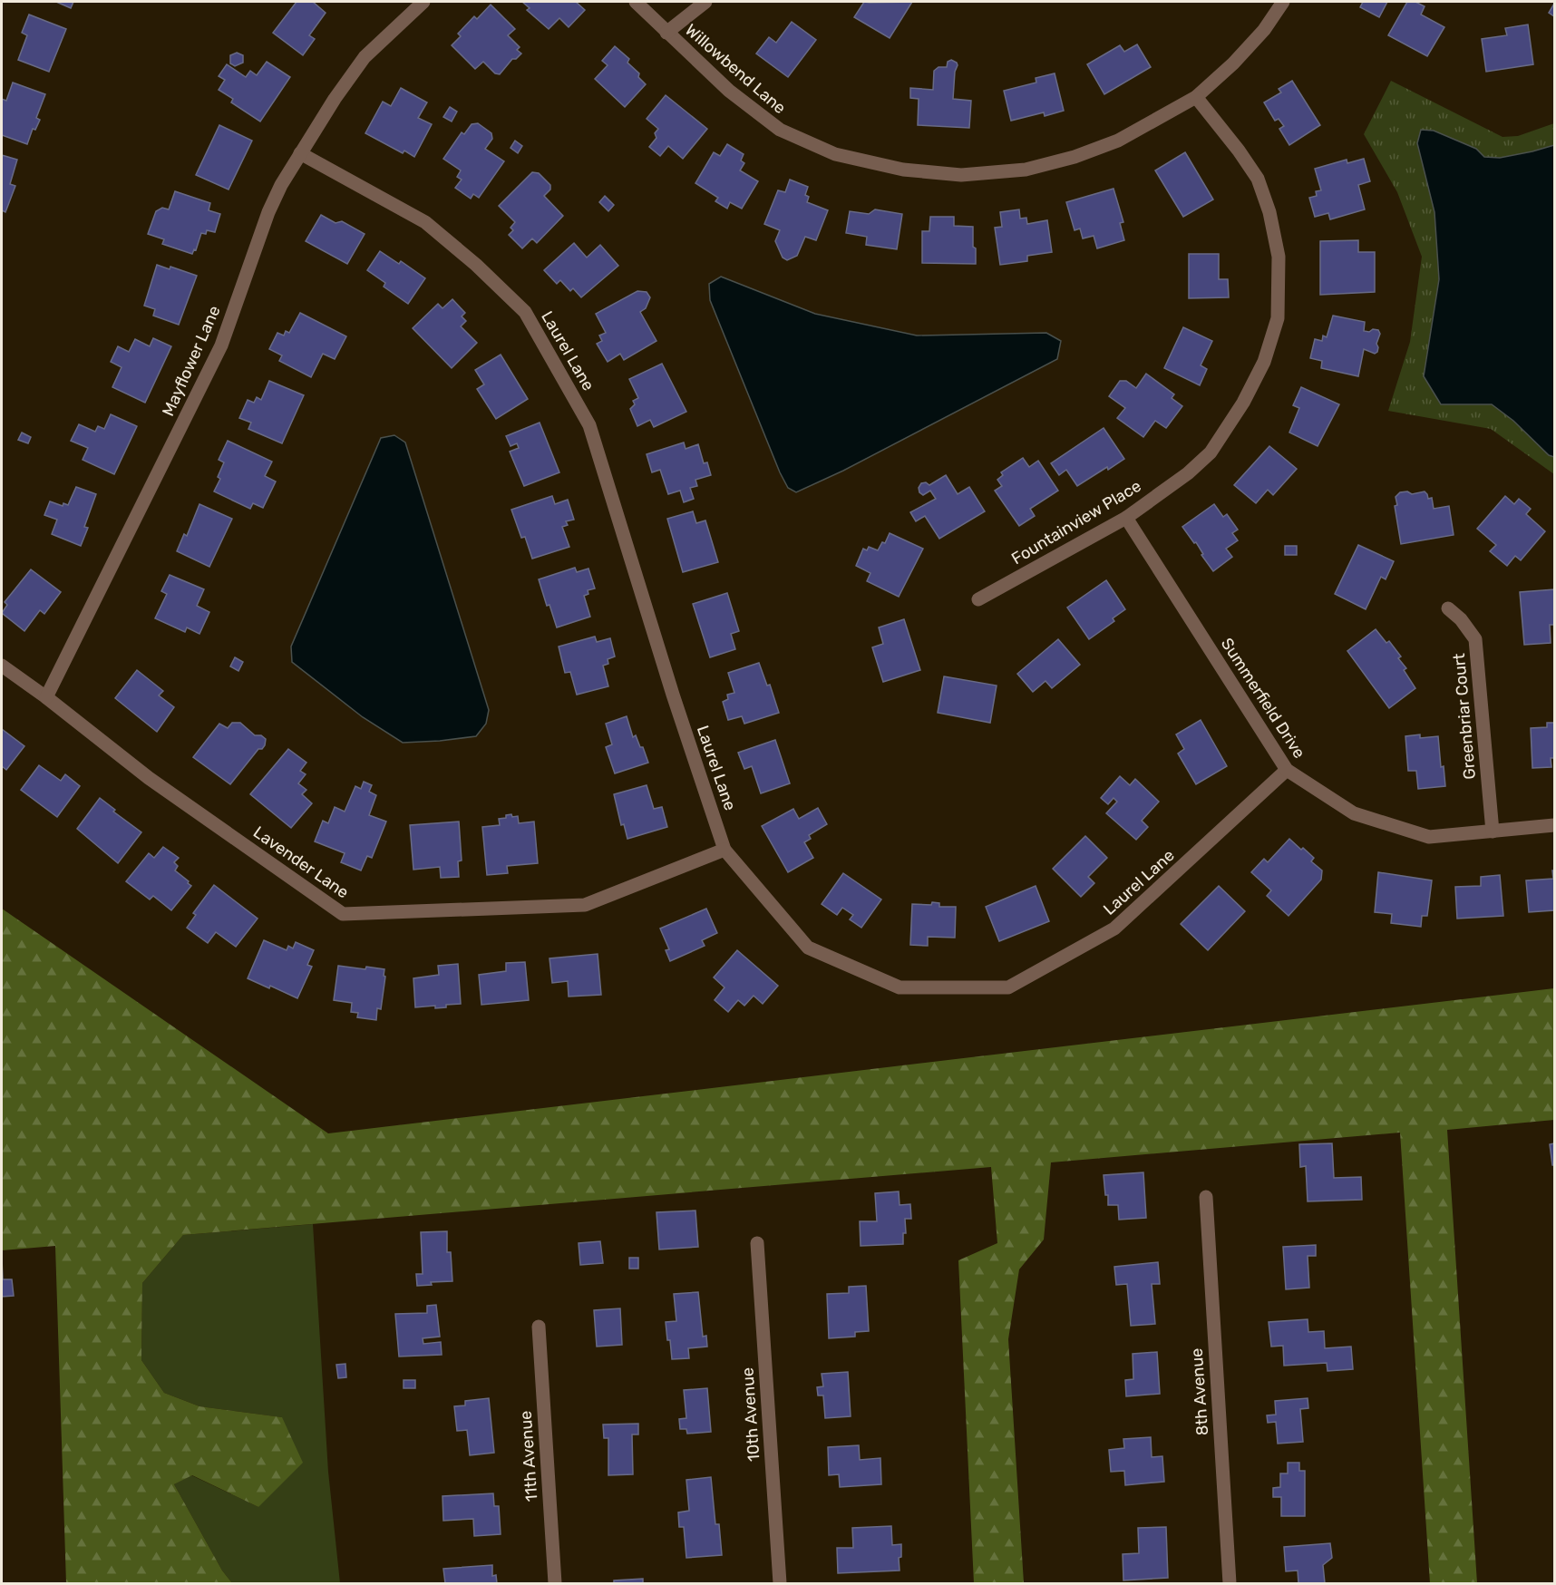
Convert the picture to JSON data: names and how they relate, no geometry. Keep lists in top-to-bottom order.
{
  "streets": {
    "street": [
      "Willowbend Lane",
      "Laurel Lane",
      "Mayflower Lane",
      "Fountainview Place",
      "Summerfield Drive",
      "Greenbriar Court",
      "Lavender Lane",
      "8th Avenue",
      "10th Avenue",
      "11th Avenue"
    ]
  },
  "crossings": [
    ["Willowbend Lane", "Fountainview Place"],
    ["Laurel Lane", "Mayflower Lane"],
    ["Laurel Lane", "Summerfield Drive"],
    ["Laurel Lane", "Lavender Lane"],
    ["Mayflower Lane", "Lavender Lane"],
    ["Fountainview Place", "Summerfield Drive"],
    ["Summerfield Drive", "Greenbriar Court"]
  ]
}
